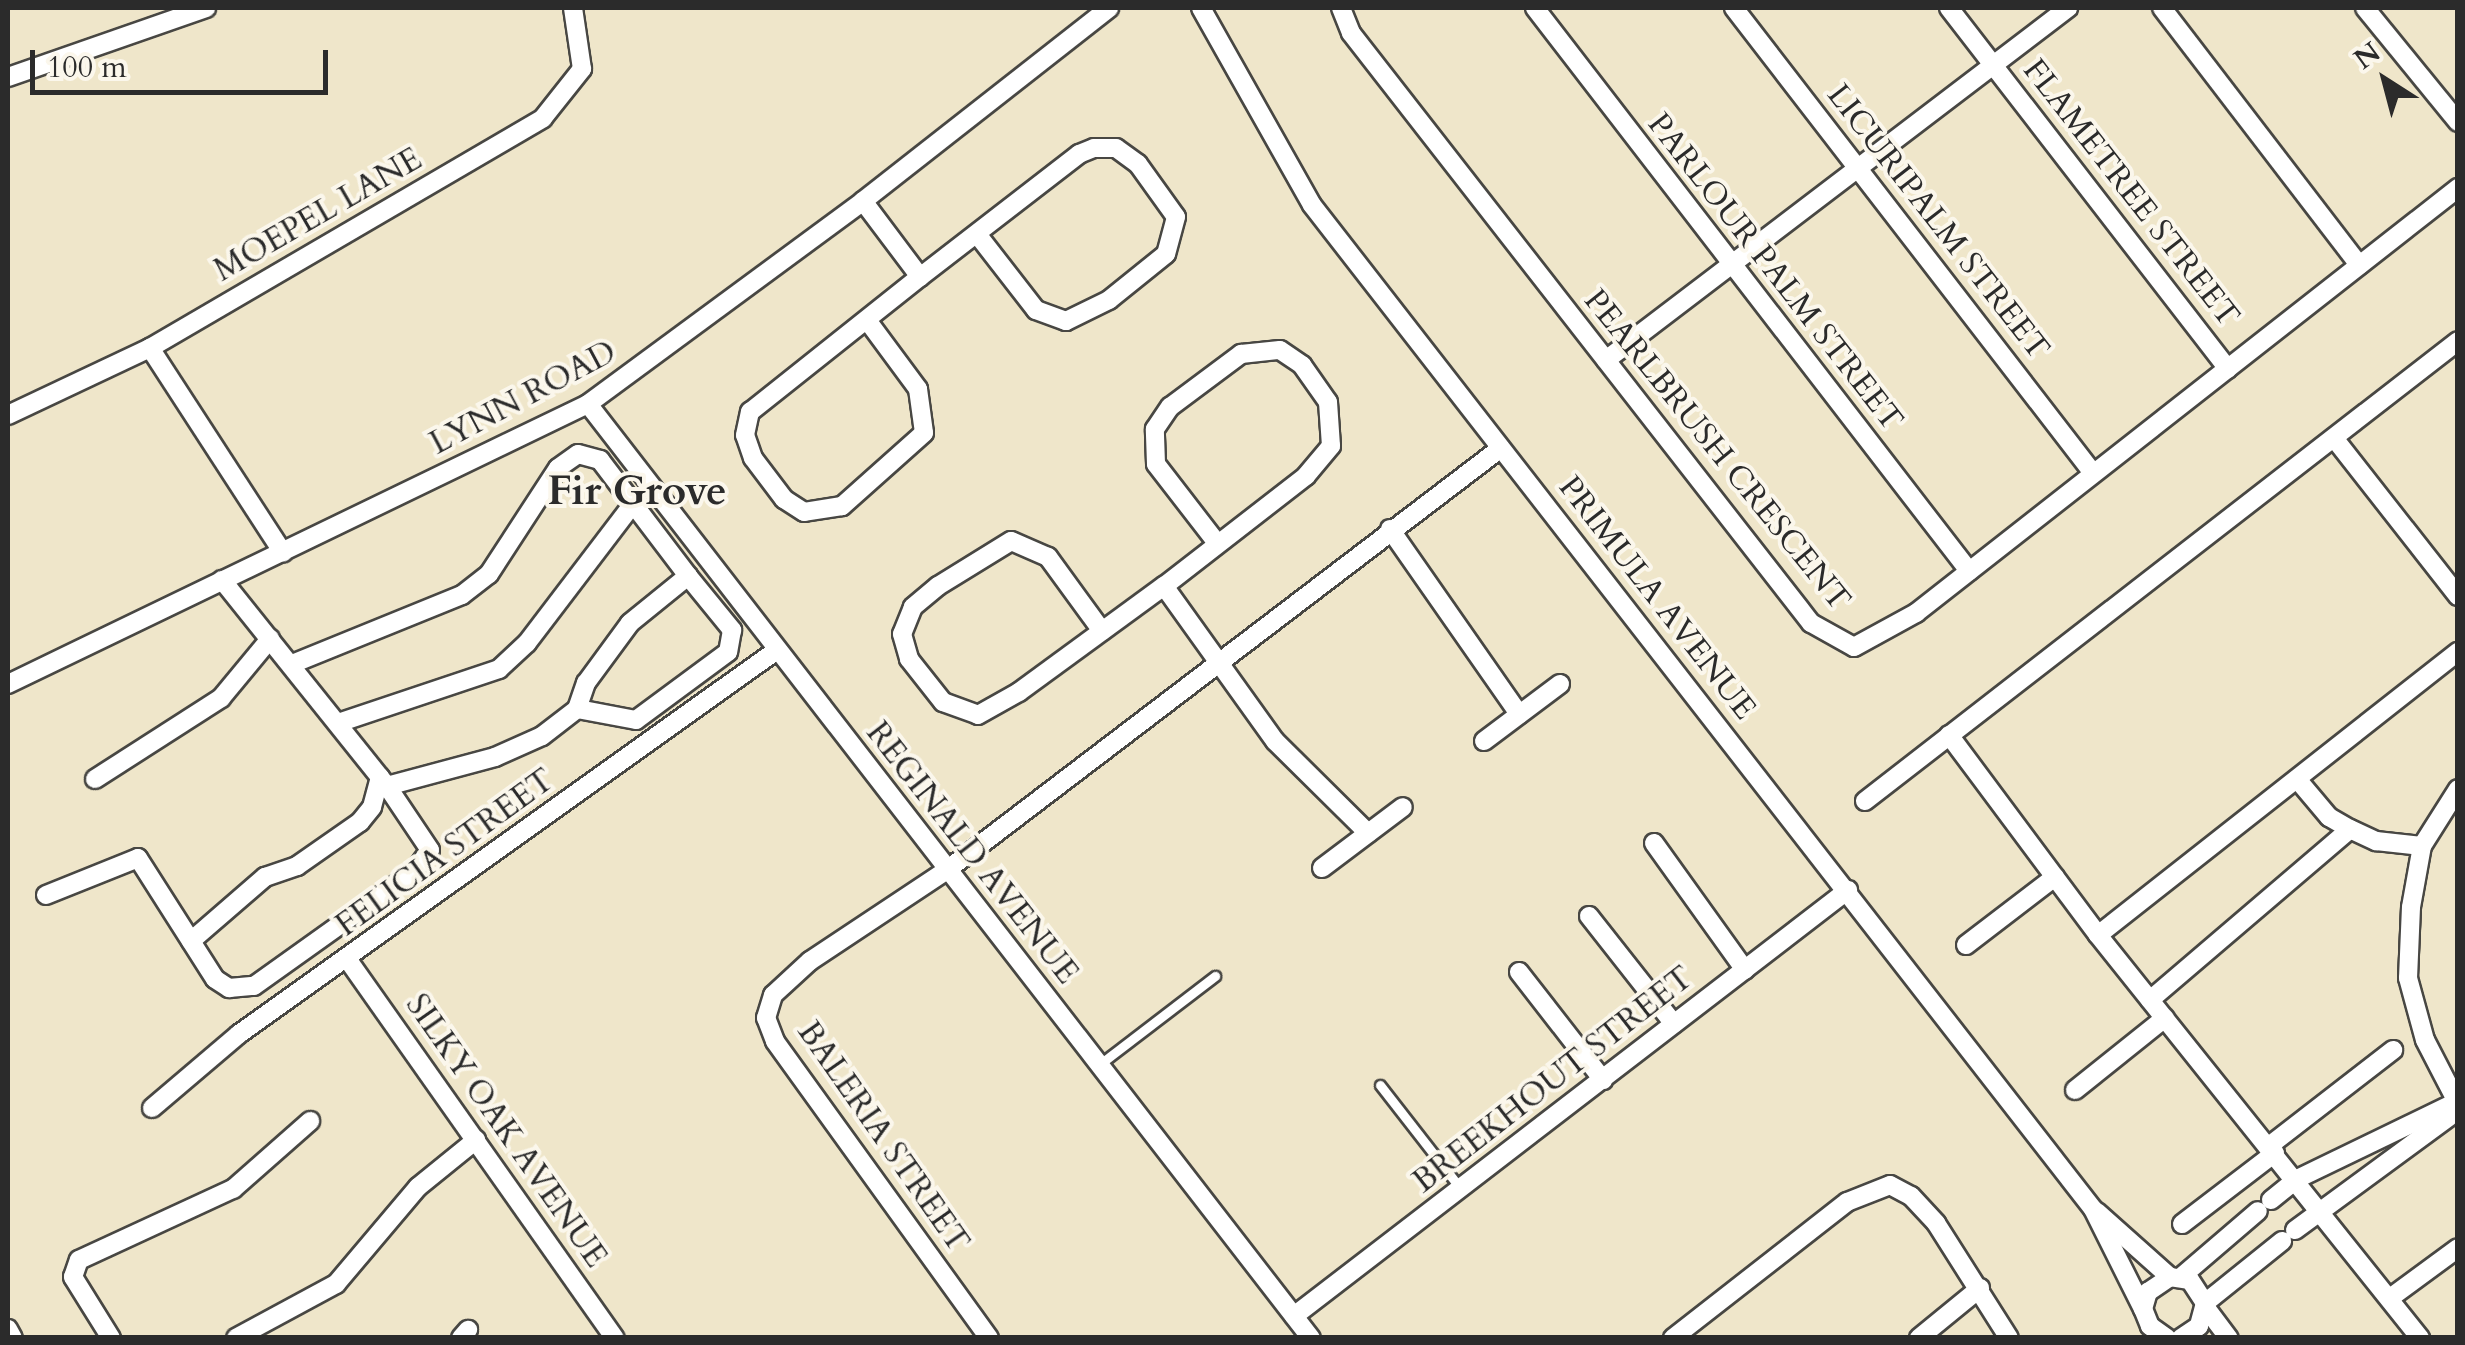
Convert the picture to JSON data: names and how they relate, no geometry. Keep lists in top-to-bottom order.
{
  "streets": {
    "street": [
      "FLAMETREE STREET",
      "MOEPEL LANE",
      "LICURIPALM STREET",
      "PARLOUR PALM STREET",
      "LYNN ROAD",
      "PEARLBRUSH CRESCENT",
      "PRIMULA AVENUE",
      "FELICIA STREET",
      "REGINALD AVENUE",
      "BREEKHOUT STREET",
      "SILKY OAK AVENUE",
      "BALERIA STREET"
    ]
  },
  "crossings": [
    ["FLAMETREE STREET", "PEARLBRUSH CRESCENT"],
    ["LICURIPALM STREET", "PEARLBRUSH CRESCENT"],
    ["PARLOUR PALM STREET", "PEARLBRUSH CRESCENT"],
    ["LYNN ROAD", "REGINALD AVENUE"],
    ["PRIMULA AVENUE", "BREEKHOUT STREET"],
    ["FELICIA STREET", "REGINALD AVENUE"],
    ["FELICIA STREET", "SILKY OAK AVENUE"],
    ["REGINALD AVENUE", "BREEKHOUT STREET"],
    ["REGINALD AVENUE", "BALERIA STREET"]
  ],
  "districts": ["Fir Grove"],
  "scale_bar": "100 m",
  "north": "top left"
}
